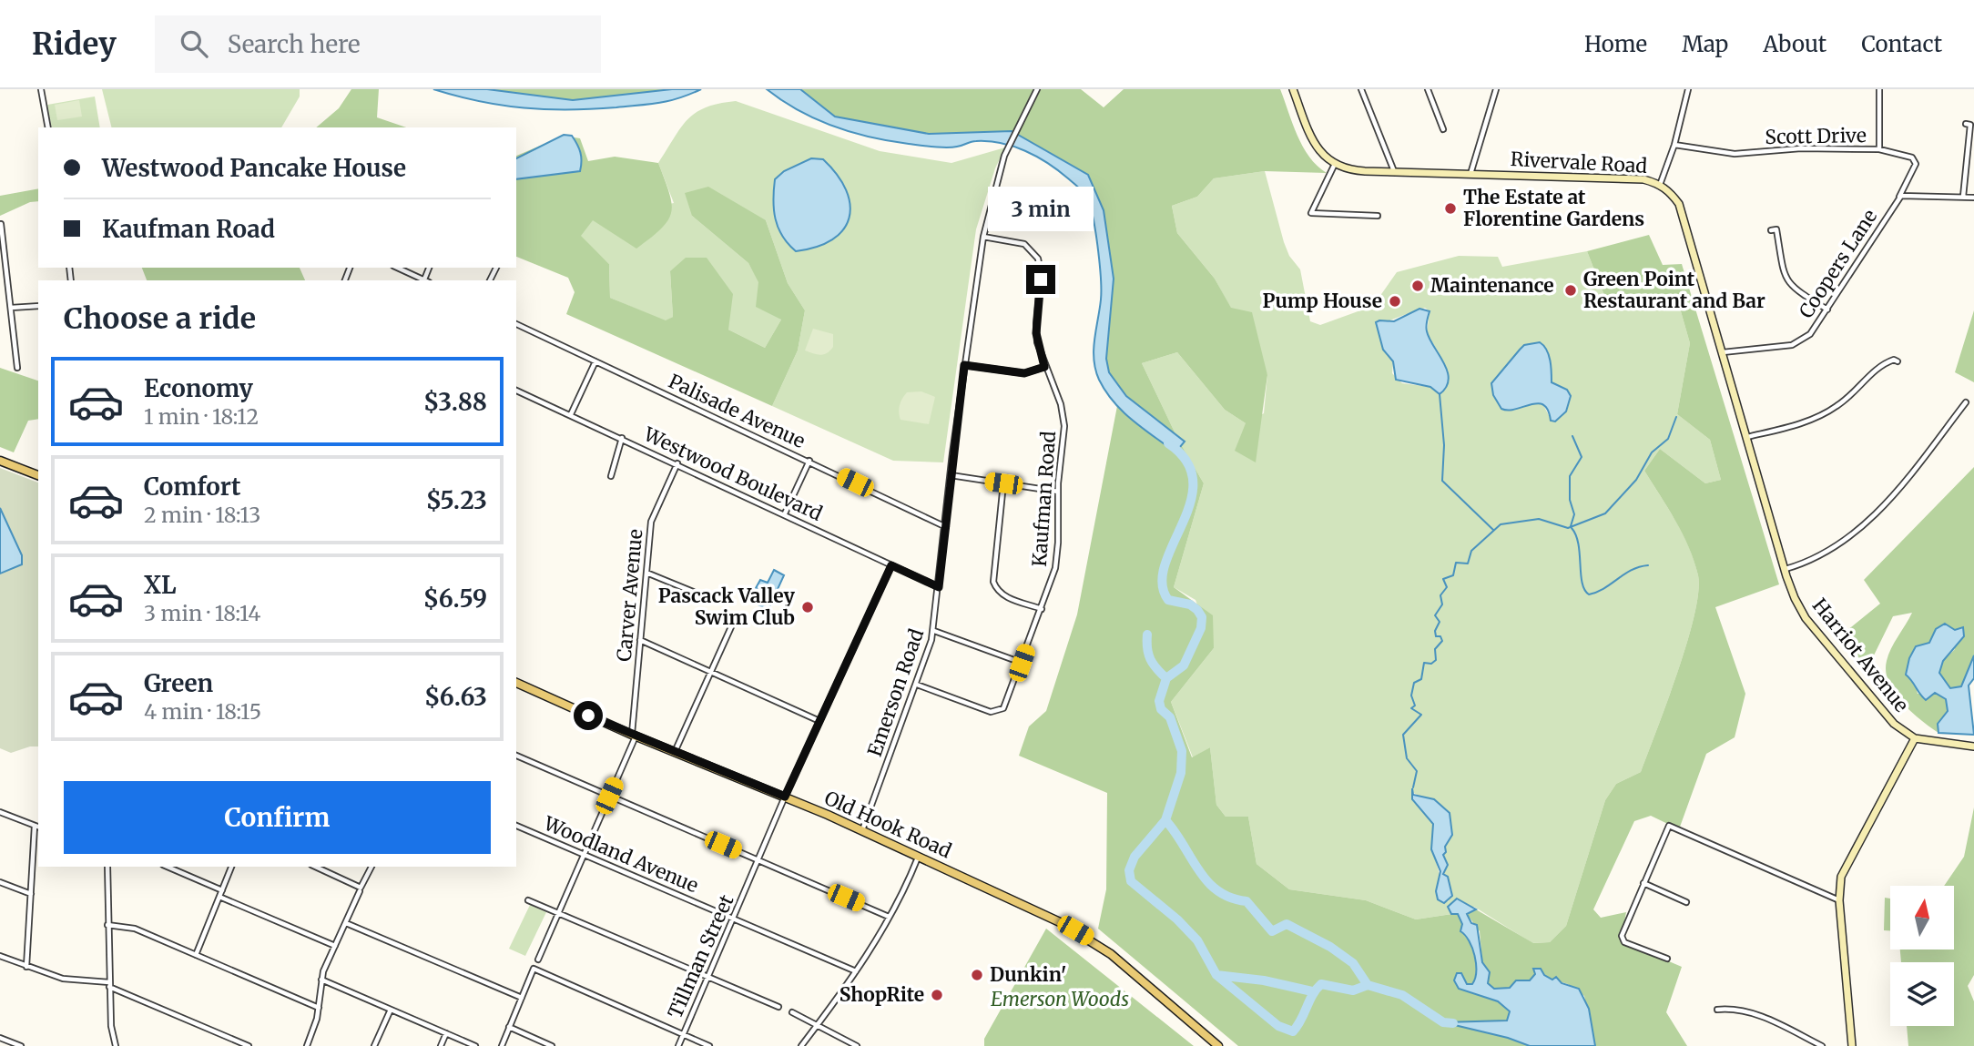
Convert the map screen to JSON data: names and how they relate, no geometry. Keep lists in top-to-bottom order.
{
  "streets": {
    "main road": ["Old Hook Road"],
    "street": [
      "Scott Drive",
      "Rivervale Road",
      "Coopers Lane",
      "Palisade Avenue",
      "Westwood Boulevard",
      "Kaufman Road",
      "Carver Avenue",
      "Harriot Avenue",
      "Emerson Road",
      "Woodland Avenue",
      "Tillman Street"
    ]
  },
  "crossings": [
    ["Scott Drive", "Coopers Lane"],
    ["Rivervale Road", "Coopers Lane"],
    ["Rivervale Road", "Harriot Avenue"],
    ["Palisade Avenue", "Emerson Road"],
    ["Westwood Boulevard", "Carver Avenue"],
    ["Westwood Boulevard", "Emerson Road"],
    ["Westwood Boulevard", "Tillman Street"],
    ["Kaufman Road", "Emerson Road"],
    ["Carver Avenue", "Old Hook Road"],
    ["Carver Avenue", "Woodland Avenue"],
    ["Emerson Road", "Old Hook Road"],
    ["Old Hook Road", "Tillman Street"],
    ["Woodland Avenue", "Tillman Street"]
  ],
  "parks": ["Emerson Woods"],
  "places": [
    "The Estate at Florentine Gardens",
    "Maintenance",
    "Green Point Restaurant and Bar",
    "Pump House",
    "Pascack Valley Swim Club",
    "Dunkin'",
    "ShopRite"
  ],
  "north": "top",
  "page": {
    "header": "Ridey",
    "search": "Search here",
    "nav": [
      "Home",
      "Map",
      "About",
      "Contact"
    ],
    "banner": ["Westwood Pancake House", "Kaufman Road"],
    "bubble": "3 min",
    "heading": "Choose a ride",
    "list": [
      {
        "name": "Economy",
        "note": "1 min · 18:12",
        "value": "$3.88"
      },
      {
        "name": "Comfort",
        "note": "2 min · 18:13",
        "value": "$5.23"
      },
      {
        "name": "XL",
        "note": "3 min · 18:14",
        "value": "$6.59"
      },
      {
        "name": "Green",
        "note": "4 min · 18:15",
        "value": "$6.63"
      }
    ],
    "buttons": "Confirm"
  }
}
